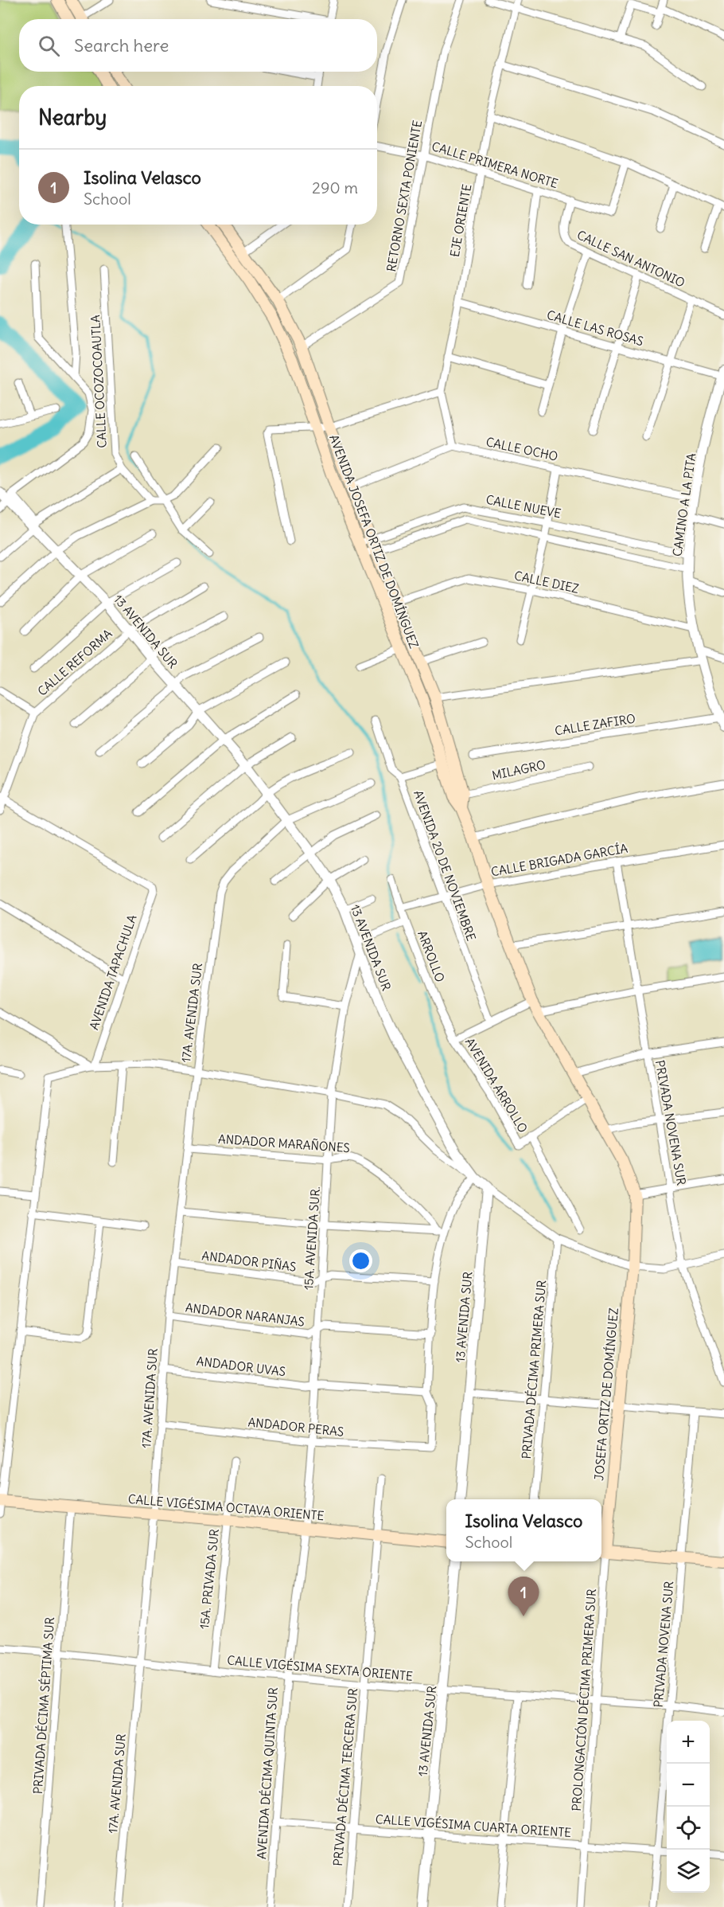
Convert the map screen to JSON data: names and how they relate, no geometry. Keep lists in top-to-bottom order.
{
  "streets": {
    "main road": ["AVENIDA JOSEFA ORTIZ DE DOMÍNGUEZ", "JOSEFA ORTIZ DE DOMÍNGUEZ", "CALLE VIGÉSIMA OCTAVA ORIENTE"],
    "street": [
      "CALLE PRIMERA NORTE",
      "RETORNO SEXTA PONIENTE",
      "EJE ORIENTE",
      "CALLE SAN ANTONIO",
      "CALLE LAS ROSAS",
      "CALLE OCOZOCOAUTLA",
      "CALLE OCHO",
      "CAMINO A LA PITA",
      "CALLE NUEVE",
      "CALLE DIEZ",
      "13 AVENIDA SUR",
      "CALLE REFORMA",
      "CALLE ZAFIRO",
      "MILAGRO",
      "CALLE BRIGADA GARCÍA",
      "AVENIDA 20 DE NOVIEMBRE",
      "ARROLLO",
      "AVENIDA TAPACHULA",
      "17A. AVENIDA SUR",
      "AVENIDA ARROLLO",
      "PRIVADA NOVENA SUR",
      "ANDADOR MARAÑONES",
      "15A. AVENIDA SUR.",
      "ANDADOR PIÑAS",
      "ANDADOR NARANJAS",
      "ANDADOR UVAS",
      "PRIVADA DÉCIMA PRIMERA SUR",
      "ANDADOR PERAS",
      "15A. PRIVADA SUR",
      "CALLE VIGÉSIMA SEXTA ORIENTE",
      "PROLONGACIÓN DÉCIMA PRIMERA SUR",
      "PRIVADA DÉCIMA SÉPTIMA SUR",
      "AVENIDA DÉCIMA QUINTA SUR",
      "PRIVADA DÉCIMA TERCERA SUR",
      "CALLE VIGÉSIMA CUARTA ORIENTE"
    ]
  },
  "crossings": [
    ["CALLE PRIMERA NORTE", "RETORNO SEXTA PONIENTE"],
    ["CALLE PRIMERA NORTE", "EJE ORIENTE"],
    ["CALLE PRIMERA NORTE", "CALLE SAN ANTONIO"],
    ["RETORNO SEXTA PONIENTE", "AVENIDA JOSEFA ORTIZ DE DOMÍNGUEZ"],
    ["EJE ORIENTE", "CALLE LAS ROSAS"],
    ["EJE ORIENTE", "CALLE OCHO"],
    ["CALLE LAS ROSAS", "CAMINO A LA PITA"],
    ["CALLE OCHO", "CAMINO A LA PITA"],
    ["CAMINO A LA PITA", "CALLE NUEVE"],
    ["CAMINO A LA PITA", "CALLE DIEZ"],
    ["CAMINO A LA PITA", "CALLE ZAFIRO"],
    ["CALLE NUEVE", "AVENIDA JOSEFA ORTIZ DE DOMÍNGUEZ"],
    ["AVENIDA JOSEFA ORTIZ DE DOMÍNGUEZ", "CALLE DIEZ"],
    ["AVENIDA JOSEFA ORTIZ DE DOMÍNGUEZ", "MILAGRO"],
    ["AVENIDA JOSEFA ORTIZ DE DOMÍNGUEZ", "CALLE BRIGADA GARCÍA"],
    ["AVENIDA JOSEFA ORTIZ DE DOMÍNGUEZ", "JOSEFA ORTIZ DE DOMÍNGUEZ"],
    ["13 AVENIDA SUR", "CALLE REFORMA"],
    ["13 AVENIDA SUR", "17A. AVENIDA SUR"],
    ["13 AVENIDA SUR", "15A. AVENIDA SUR."],
    ["13 AVENIDA SUR", "CALLE VIGÉSIMA SEXTA ORIENTE"],
    ["13 AVENIDA SUR", "CALLE VIGÉSIMA CUARTA ORIENTE"],
    ["CALLE BRIGADA GARCÍA", "AVENIDA 20 DE NOVIEMBRE"],
    ["CALLE BRIGADA GARCÍA", "ARROLLO"],
    ["CALLE BRIGADA GARCÍA", "PRIVADA NOVENA SUR"],
    ["ARROLLO", "AVENIDA ARROLLO"],
    ["17A. AVENIDA SUR", "ANDADOR MARAÑONES"],
    ["17A. AVENIDA SUR", "ANDADOR PIÑAS"],
    ["17A. AVENIDA SUR", "ANDADOR NARANJAS"],
    ["17A. AVENIDA SUR", "ANDADOR UVAS"],
    ["17A. AVENIDA SUR", "ANDADOR PERAS"],
    ["17A. AVENIDA SUR", "CALLE VIGÉSIMA OCTAVA ORIENTE"],
    ["17A. AVENIDA SUR", "CALLE VIGÉSIMA SEXTA ORIENTE"],
    ["PRIVADA NOVENA SUR", "CALLE VIGÉSIMA SEXTA ORIENTE"],
    ["PRIVADA NOVENA SUR", "CALLE VIGÉSIMA CUARTA ORIENTE"],
    ["ANDADOR MARAÑONES", "15A. AVENIDA SUR."],
    ["15A. AVENIDA SUR.", "ANDADOR PIÑAS"],
    ["15A. AVENIDA SUR.", "ANDADOR NARANJAS"],
    ["15A. AVENIDA SUR.", "ANDADOR UVAS"],
    ["15A. AVENIDA SUR.", "ANDADOR PERAS"],
    ["15A. AVENIDA SUR.", "CALLE VIGÉSIMA OCTAVA ORIENTE"],
    ["15A. AVENIDA SUR.", "AVENIDA DÉCIMA QUINTA SUR"],
    ["ANDADOR UVAS", "ANDADOR PERAS"],
    ["CALLE VIGÉSIMA OCTAVA ORIENTE", "15A. PRIVADA SUR"],
    ["CALLE VIGÉSIMA OCTAVA ORIENTE", "PRIVADA DÉCIMA SÉPTIMA SUR"],
    ["CALLE VIGÉSIMA OCTAVA ORIENTE", "AVENIDA DÉCIMA QUINTA SUR"],
    ["CALLE VIGÉSIMA OCTAVA ORIENTE", "PRIVADA DÉCIMA TERCERA SUR"],
    ["15A. PRIVADA SUR", "CALLE VIGÉSIMA SEXTA ORIENTE"],
    ["CALLE VIGÉSIMA SEXTA ORIENTE", "PROLONGACIÓN DÉCIMA PRIMERA SUR"],
    ["CALLE VIGÉSIMA SEXTA ORIENTE", "PRIVADA DÉCIMA SÉPTIMA SUR"],
    ["CALLE VIGÉSIMA SEXTA ORIENTE", "AVENIDA DÉCIMA QUINTA SUR"],
    ["CALLE VIGÉSIMA SEXTA ORIENTE", "PRIVADA DÉCIMA TERCERA SUR"],
    ["PROLONGACIÓN DÉCIMA PRIMERA SUR", "CALLE VIGÉSIMA CUARTA ORIENTE"],
    ["AVENIDA DÉCIMA QUINTA SUR", "CALLE VIGÉSIMA CUARTA ORIENTE"],
    ["PRIVADA DÉCIMA TERCERA SUR", "CALLE VIGÉSIMA CUARTA ORIENTE"]
  ],
  "page": {
    "search": "Search here",
    "heading": "Nearby",
    "list": [
      {
        "mark": "1",
        "name": "Isolina Velasco",
        "note": "School",
        "value": "290 m"
      }
    ],
    "popup": ["Isolina Velasco", "School"],
    "pins": "1",
    "map_buttons": ["+", "−"]
  }
}
